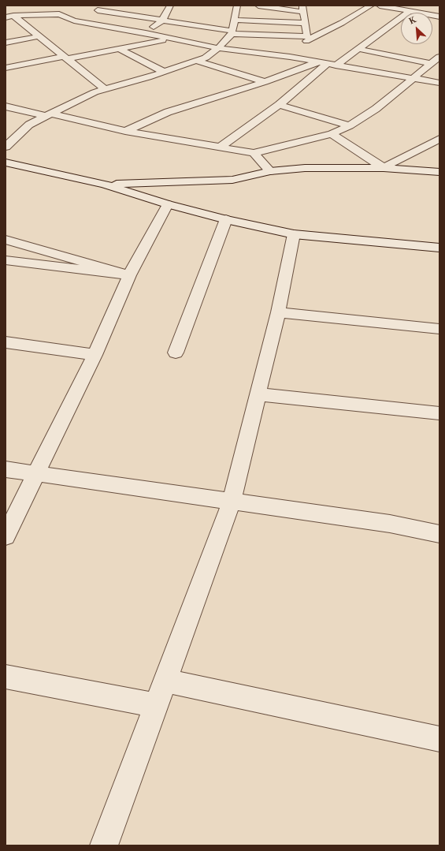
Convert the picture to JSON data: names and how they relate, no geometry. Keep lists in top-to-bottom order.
{
  "north": "top left"
}
